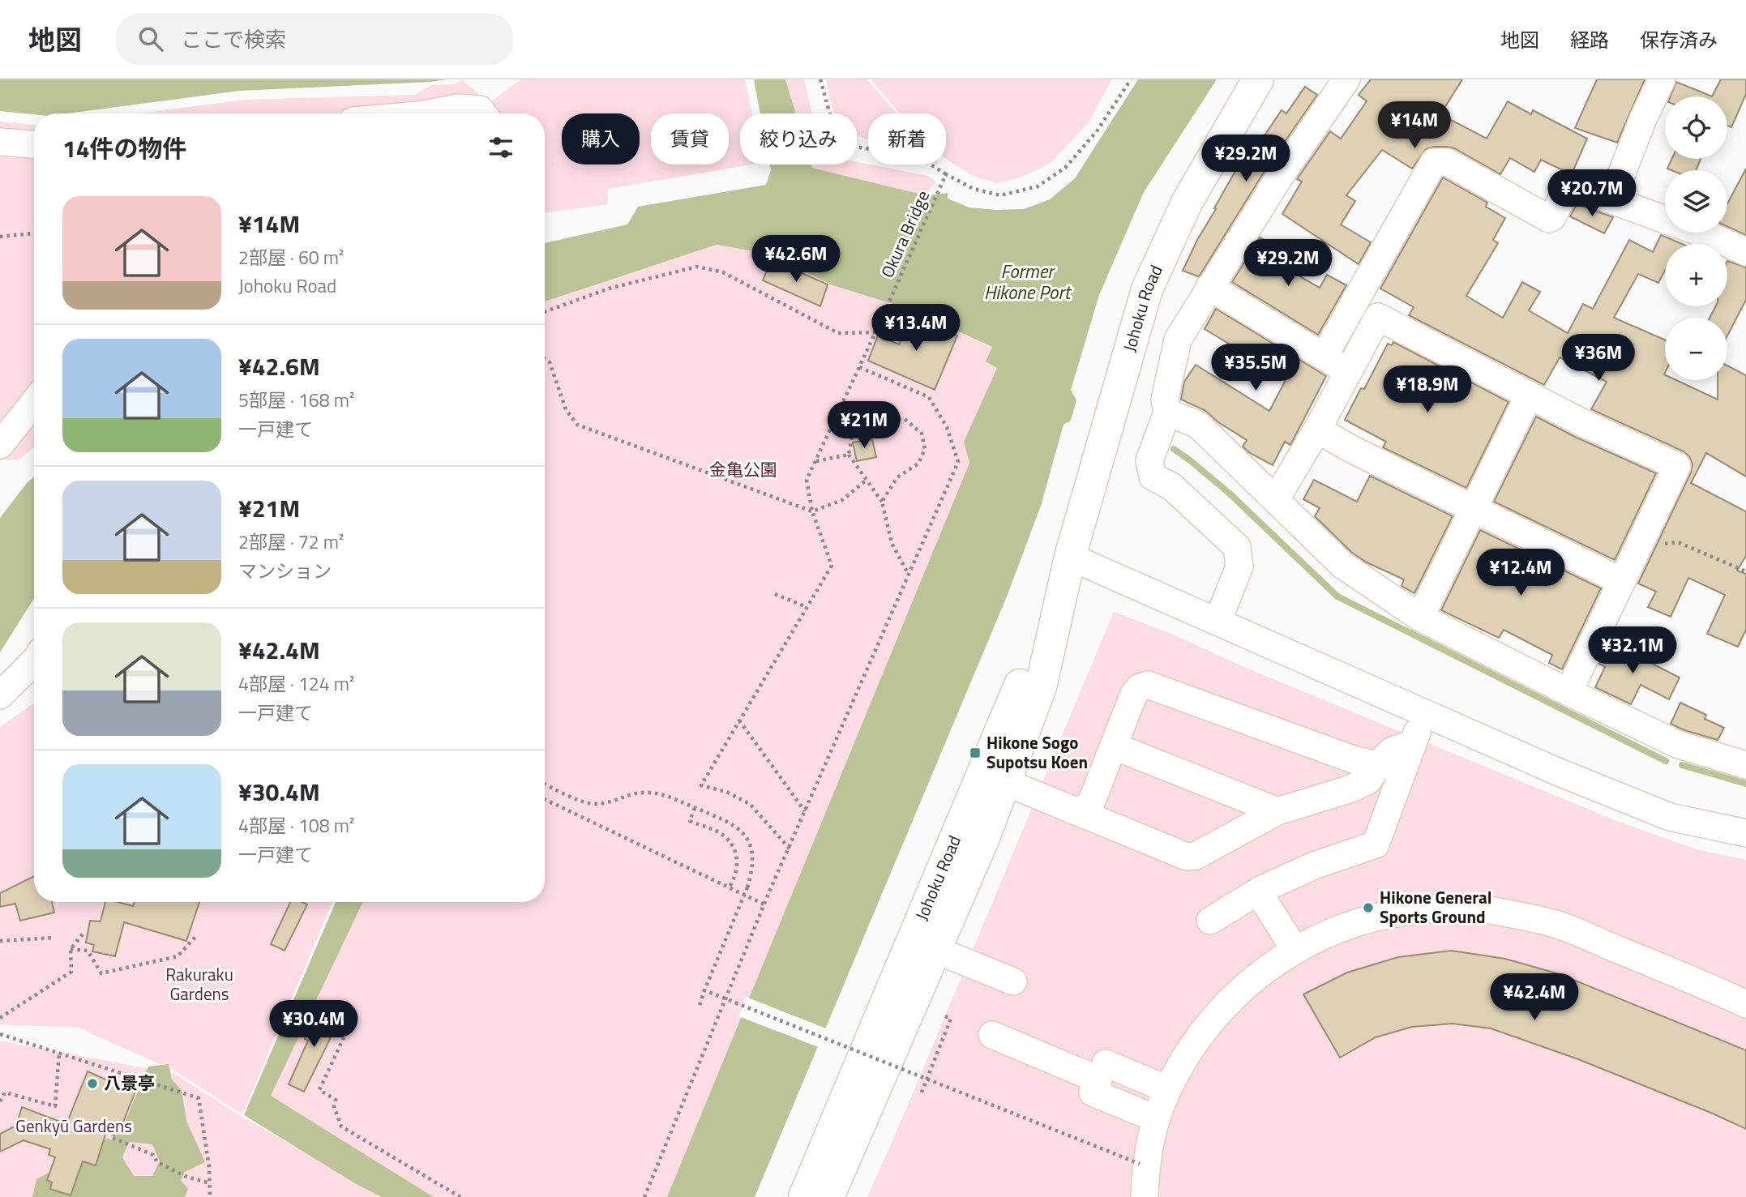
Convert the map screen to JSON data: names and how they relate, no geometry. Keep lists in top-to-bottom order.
{
  "streets": {
    "main road": ["Johoku Road"],
    "path": ["Okura Bridge"]
  },
  "water": ["Former Hikone Port"],
  "parks": ["金亀公園", "Rakuraku Gardens", "Genkyū Gardens"],
  "places": {
    "transit": ["Hikone Sogo Supotsu Koen"],
    "other": ["Hikone General Sports Ground", "八景亭"]
  },
  "page": {
    "header": "地図",
    "search": "ここで検索",
    "nav": ["地図", "経路", "保存済み"],
    "map_buttons": ["+", "−"],
    "price": [
      "¥14M",
      "¥29.2M",
      "¥20.7M",
      "¥42.6M",
      "¥29.2M",
      "¥13.4M",
      "¥36M",
      "¥35.5M",
      "¥18.9M",
      "¥21M",
      "¥12.4M",
      "¥32.1M",
      "¥42.4M",
      "¥30.4M"
    ],
    "chip": [
      "購入",
      "賃貸",
      "絞り込み",
      "新着"
    ],
    "heading": "14件の物件",
    "list": [
      {
        "name": "¥14M",
        "note": "2部屋 · 60 m² · Johoku Road"
      },
      {
        "name": "¥42.6M",
        "note": "5部屋 · 168 m² · 一戸建て"
      },
      {
        "name": "¥21M",
        "note": "2部屋 · 72 m² · マンション"
      },
      {
        "name": "¥42.4M",
        "note": "4部屋 · 124 m² · 一戸建て"
      },
      {
        "name": "¥30.4M",
        "note": "4部屋 · 108 m² · 一戸建て"
      }
    ]
  }
}
